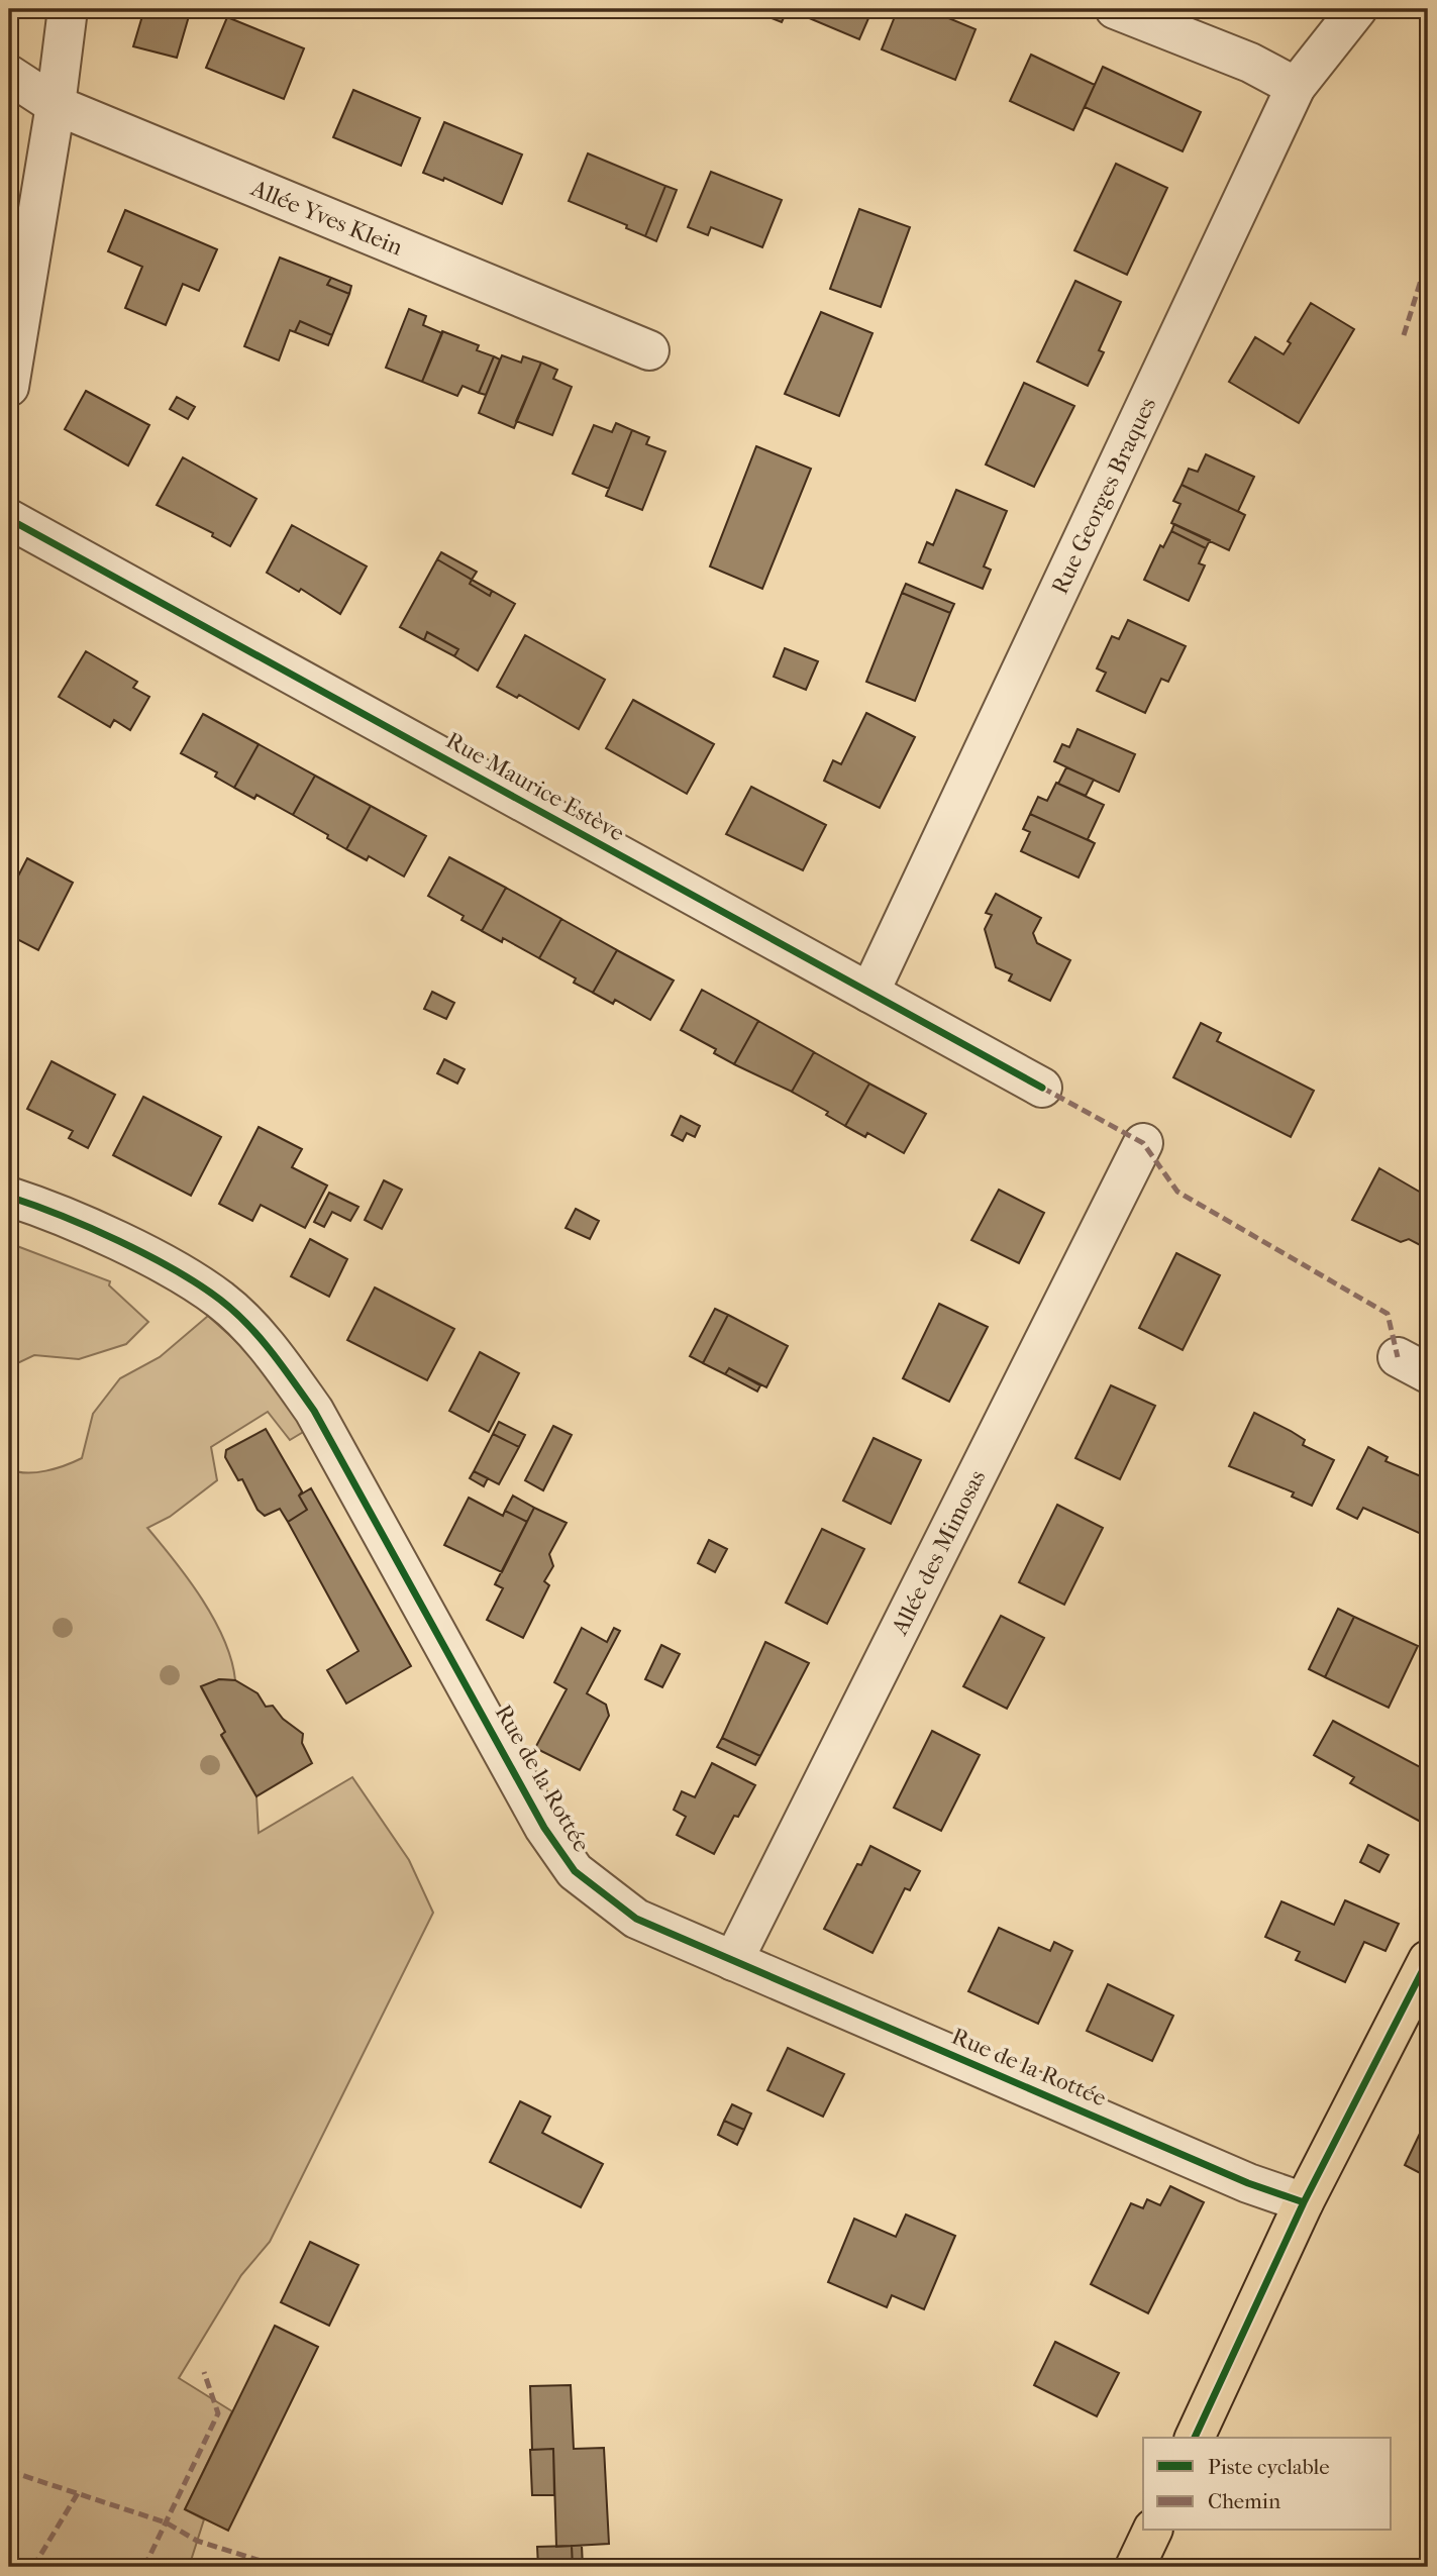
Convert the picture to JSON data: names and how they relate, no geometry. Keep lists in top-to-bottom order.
{
  "streets": {
    "street": [
      "Allée Yves Klein",
      "Rue Georges Braques",
      "Rue Maurice Estève",
      "Allée des Mimosas",
      "Rue de la Rottée"
    ]
  },
  "crossings": [
    ["Rue Georges Braques", "Rue Maurice Estève"],
    ["Allée des Mimosas", "Rue de la Rottée"]
  ],
  "legend": ["Piste cyclable", "Chemin"]
}
